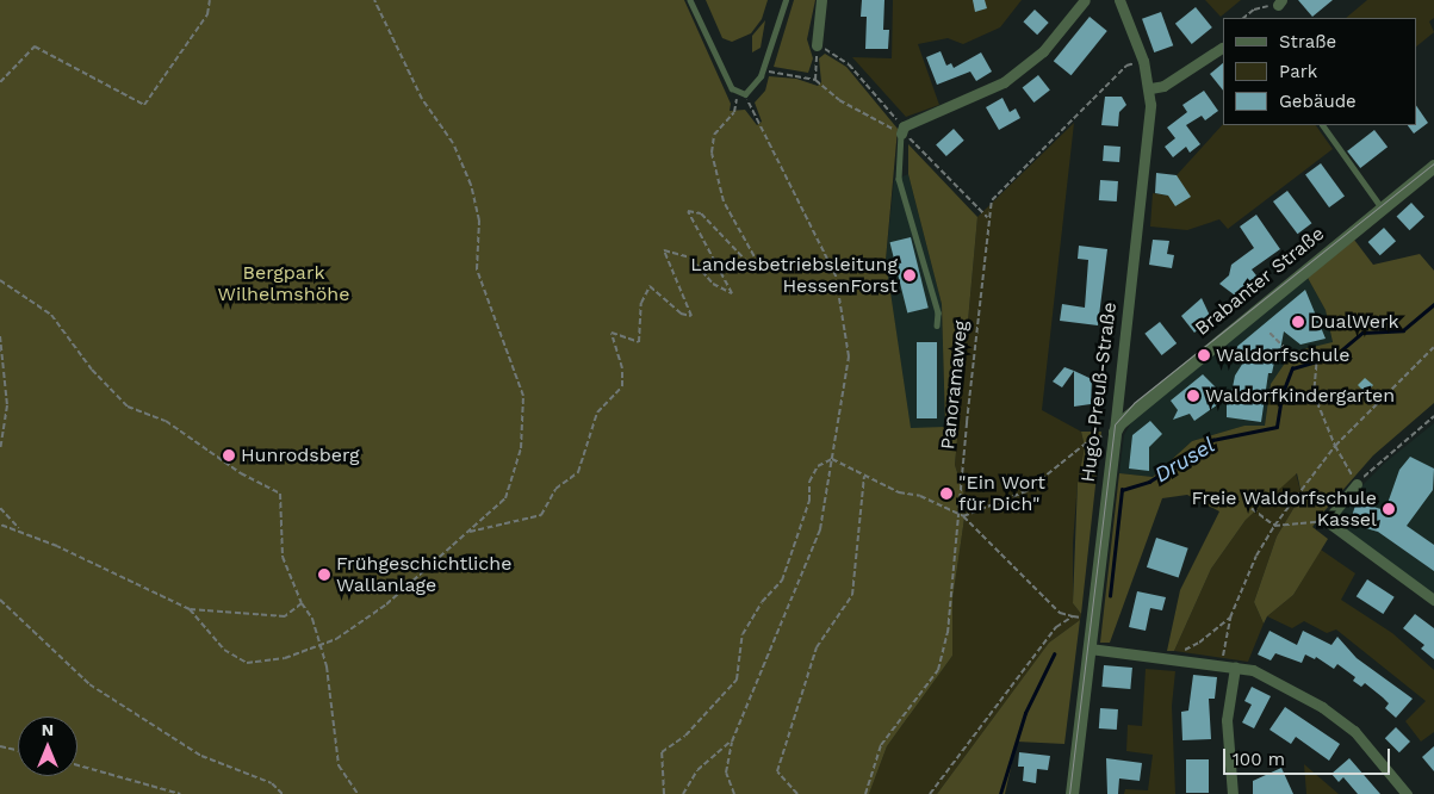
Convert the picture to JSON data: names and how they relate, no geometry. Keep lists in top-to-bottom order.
{
  "streets": {
    "street": ["Brabanter Straße", "Hugo-Preuß-Straße"],
    "lane": ["Panoramaweg"]
  },
  "crossings": [
    ["Brabanter Straße", "Hugo-Preuß-Straße"],
    ["Panoramaweg", "Hugo-Preuß-Straße"]
  ],
  "water": ["Drusel"],
  "parks": ["Bergpark Wilhelmshöhe"],
  "places": [
    "Landesbetriebsleitung HessenForst",
    "DualWerk",
    "Waldorfschule",
    "Waldorfkindergarten",
    "Hunrodsberg",
    "\"Ein Wort für Dich\"",
    "Freie Waldorfschule Kassel",
    "Frühgeschichtliche Wallanlage"
  ],
  "legend": ["Straße", "Park", "Gebäude"],
  "scale_bar": "100 m",
  "north": "top"
}
